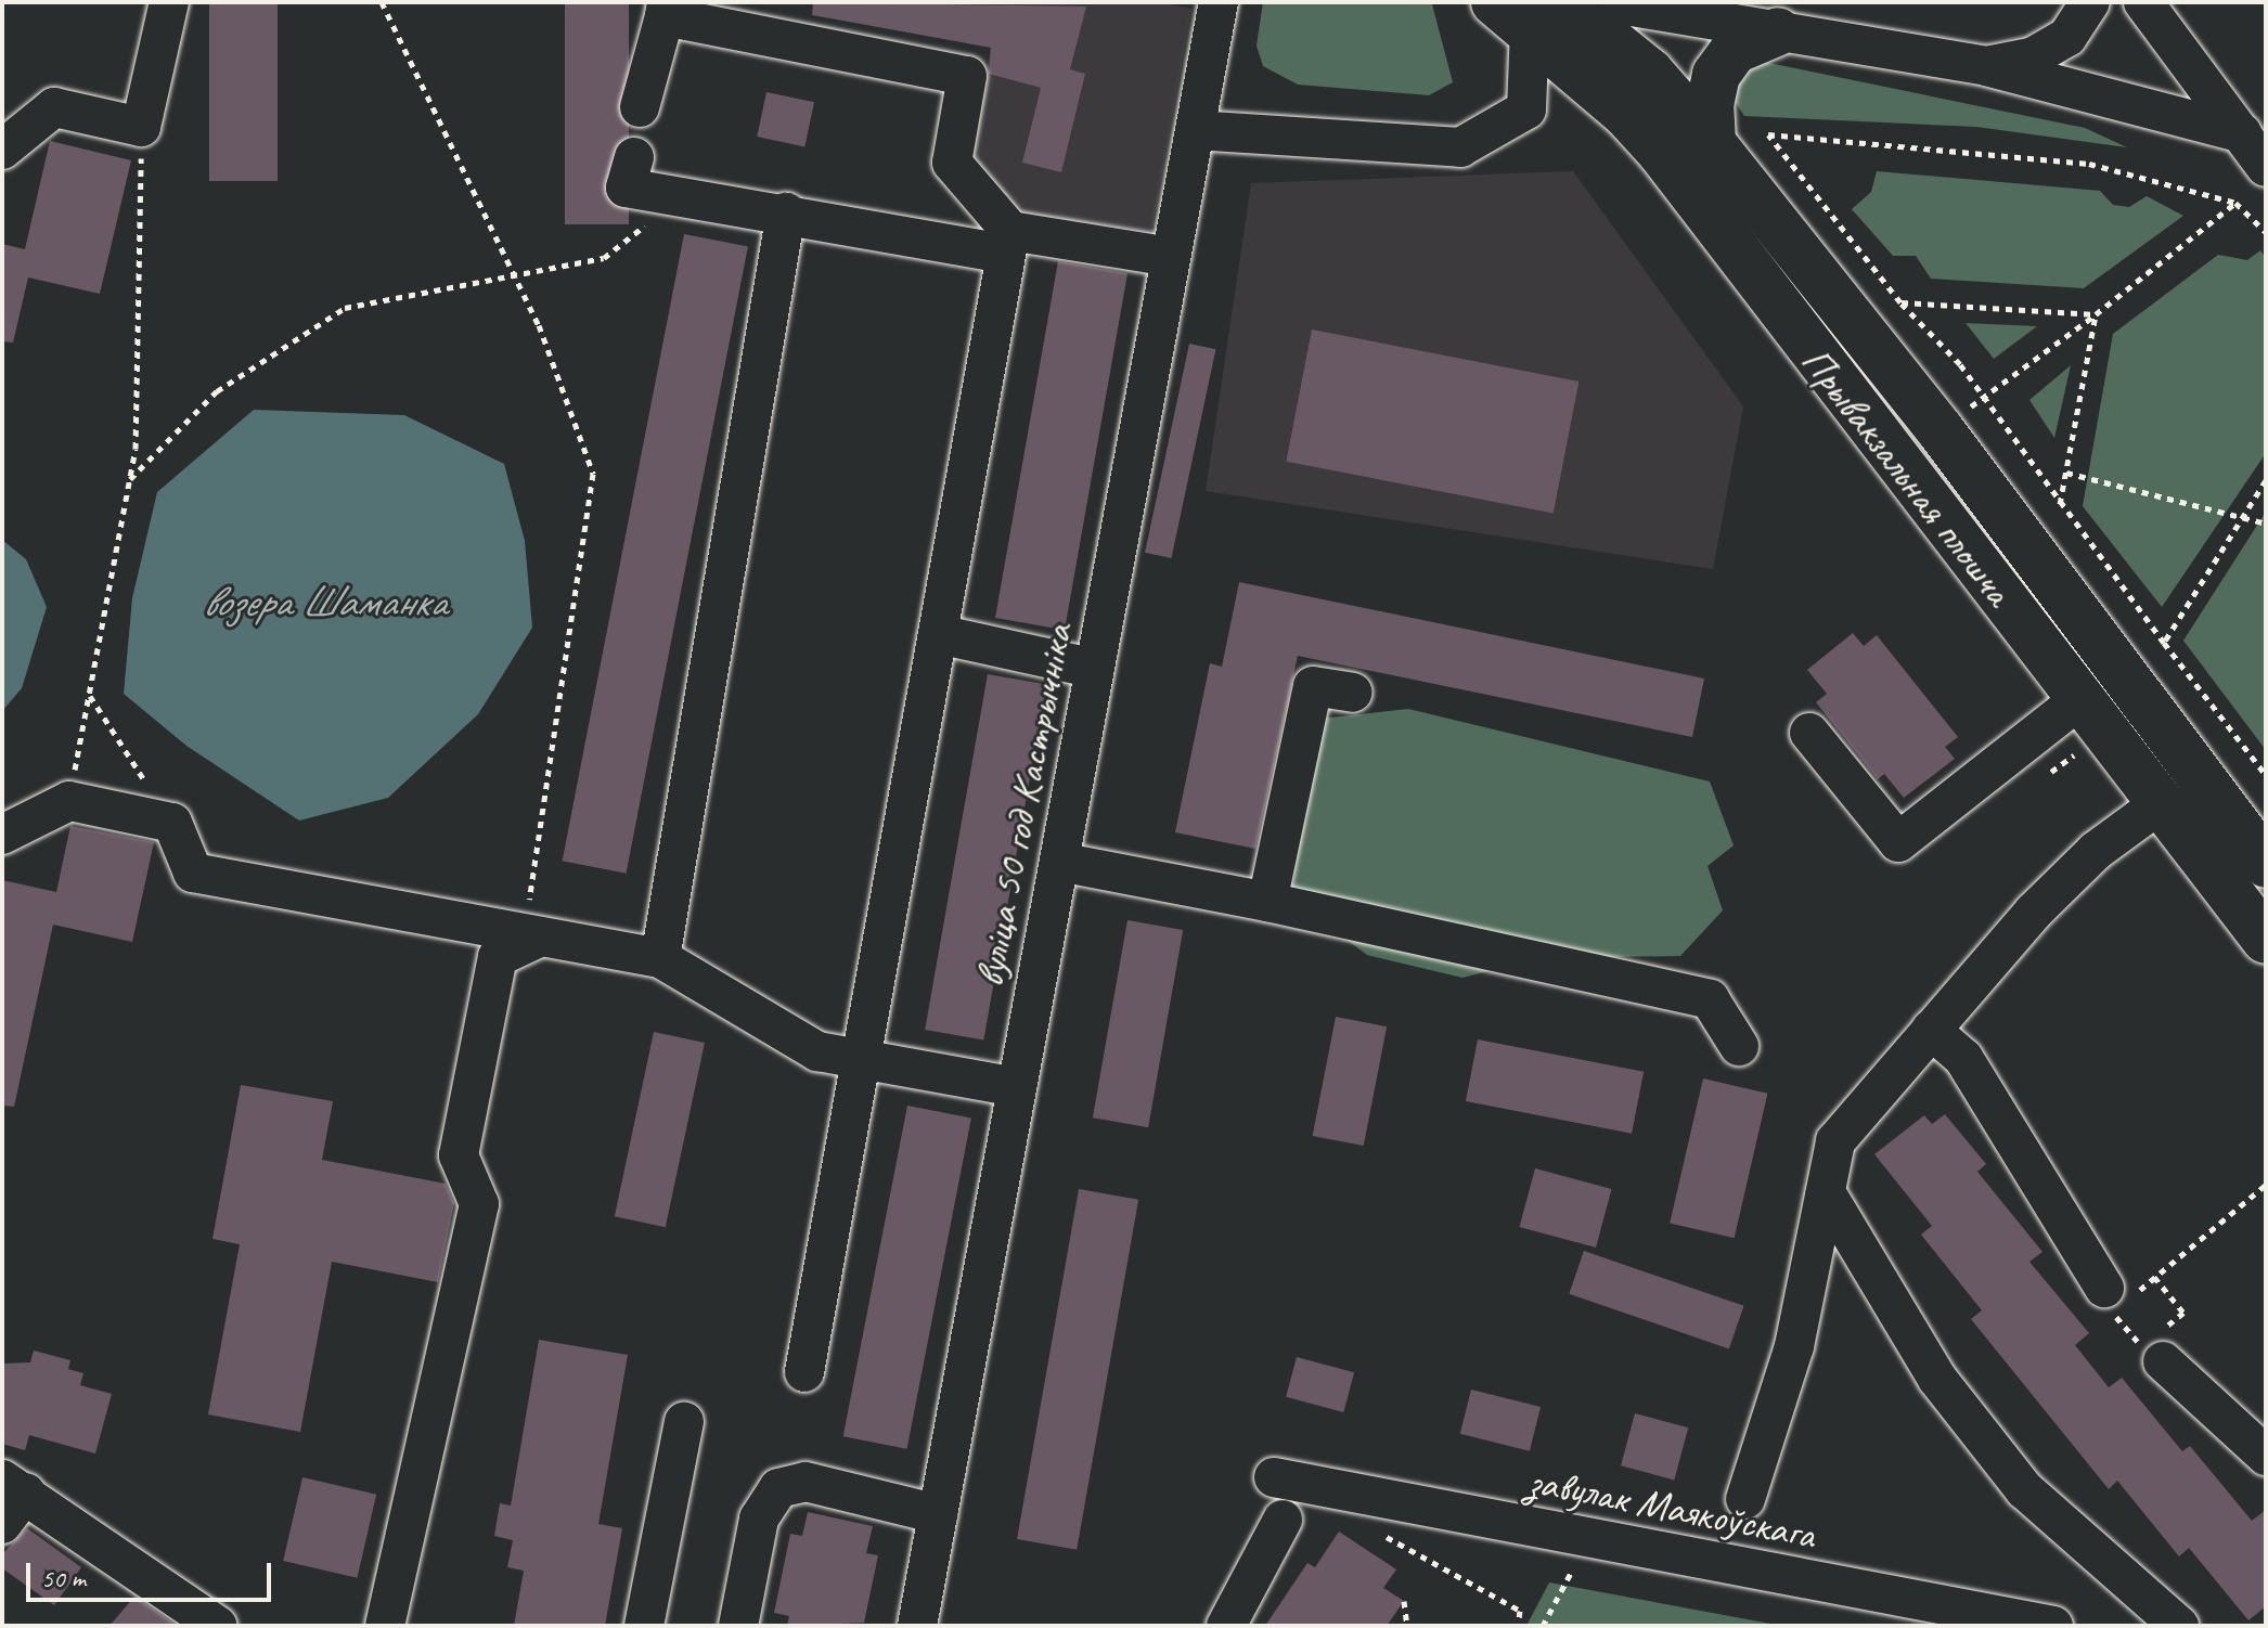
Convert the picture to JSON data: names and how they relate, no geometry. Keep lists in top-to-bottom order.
{
  "streets": {
    "main road": ["Прывакзальная плошча"],
    "street": ["вуліца 50 год Кастрычніка", "завулак Маякоўскага"]
  },
  "water": ["возера Шаманка"],
  "scale_bar": "50 m"
}
